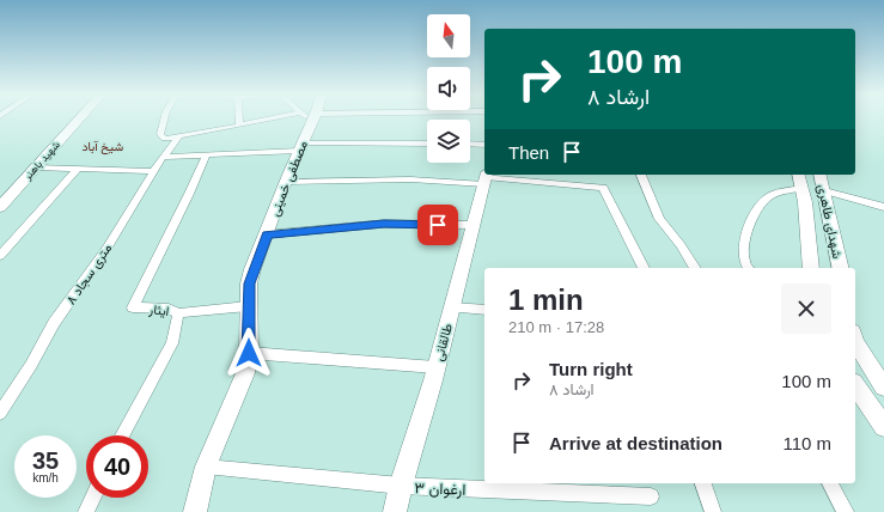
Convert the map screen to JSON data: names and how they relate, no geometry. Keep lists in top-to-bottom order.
{
  "streets": {
    "street": [
      "شهید باهنر",
      "مصطفی خمینی",
      "شهدای طاهری",
      "۸ متری سجاد",
      "ایثار",
      "طالقانی",
      "ارغوان ۳"
    ]
  },
  "crossings": [
    ["مصطفی خمینی", "ارغوان ۳"],
    ["طالقانی", "ارغوان ۳"]
  ],
  "districts": ["شیخ آباد"],
  "north": "top",
  "page": {
    "turn": ["100 m", "ارشاد ۸"],
    "then": "Then",
    "heading": ["1 min", "210 m · 17:28"],
    "list": [
      {
        "name": "Turn right",
        "note": "ارشاد ۸",
        "value": "100 m"
      },
      {
        "name": "Arrive at destination",
        "value": "110 m"
      }
    ],
    "speed": "35 km/h",
    "limit": "40"
  }
}
